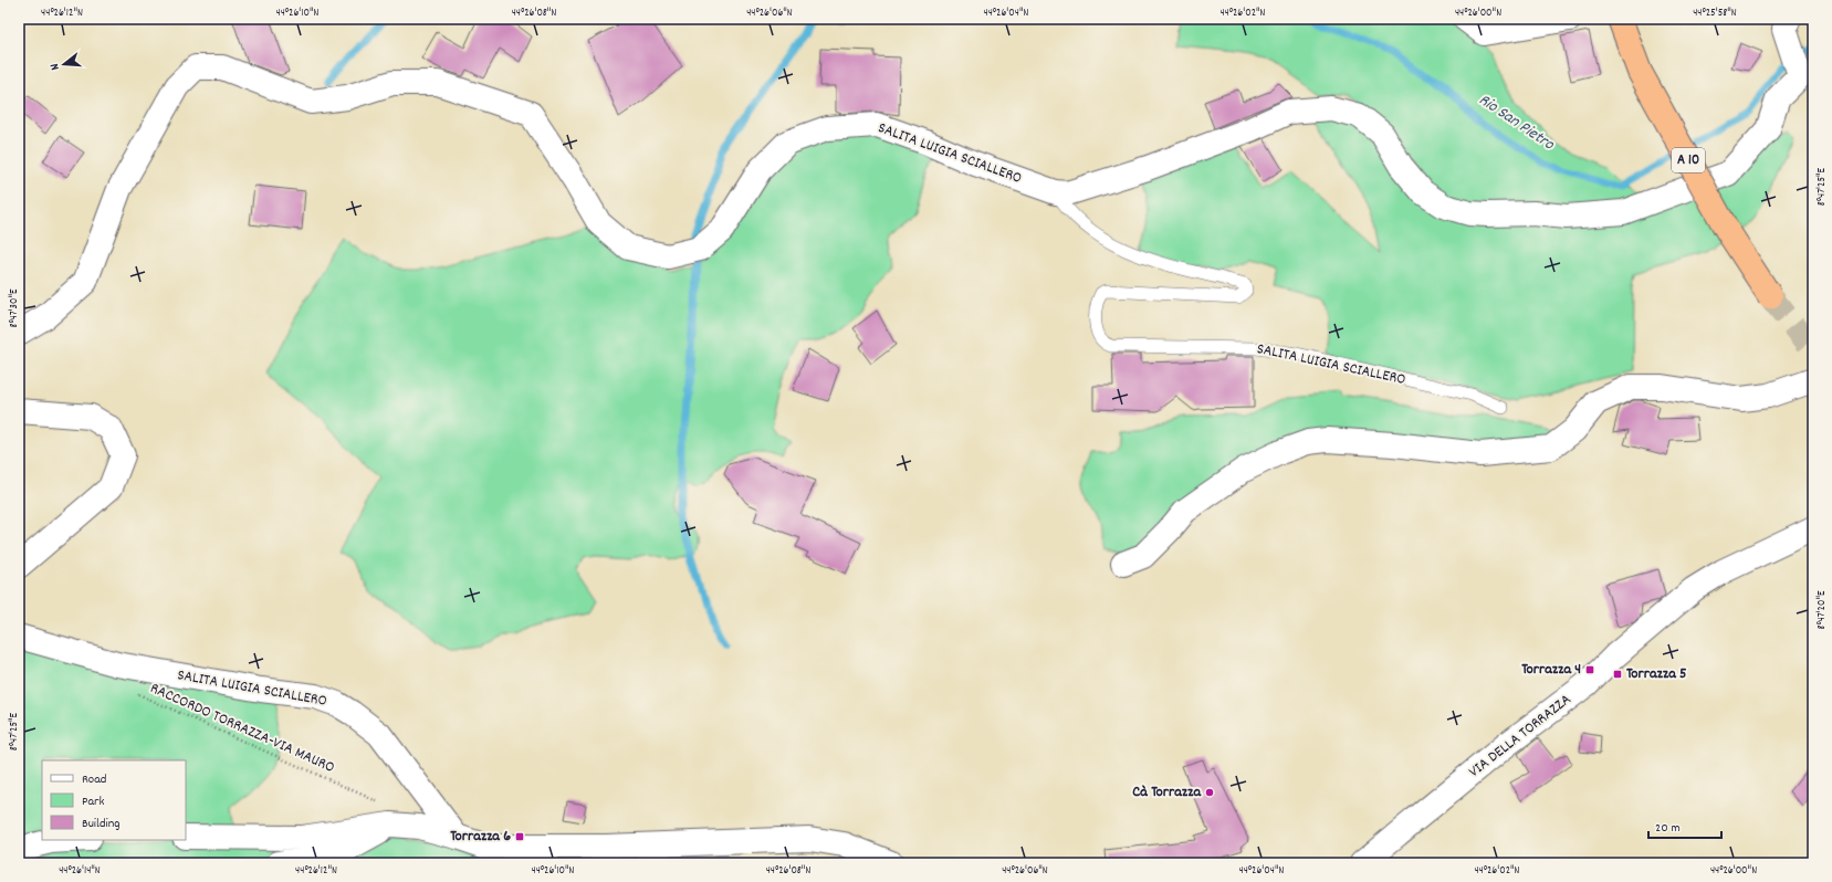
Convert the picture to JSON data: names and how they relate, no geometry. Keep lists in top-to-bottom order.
{
  "streets": {
    "highway": ["A 10"],
    "street": ["SALITA LUIGIA SCIALLERO", "VIA DELLA TORRAZZA"],
    "path": ["RACCORDO TORRAZZA-VIA MAURO"]
  },
  "water": ["Rio San Pietro"],
  "places": {
    "transit": ["Torrazza 4", "Torrazza 5", "Torrazza 6"],
    "other": ["Cà Torrazza"]
  },
  "legend": ["Road", "Park", "Building"],
  "scale_bar": "20 m",
  "north": "left",
  "coordinates": [
    "44°26'12\"N",
    "44°26'10\"N",
    "44°26'08\"N",
    "44°26'06\"N",
    "44°26'04\"N",
    "44°26'02\"N",
    "44°26'00\"N",
    "44°25'58\"N",
    "8°47'25\"E",
    "8°47'30\"E",
    "8°47'20\"E",
    "44°26'14\"N"
  ]
}
